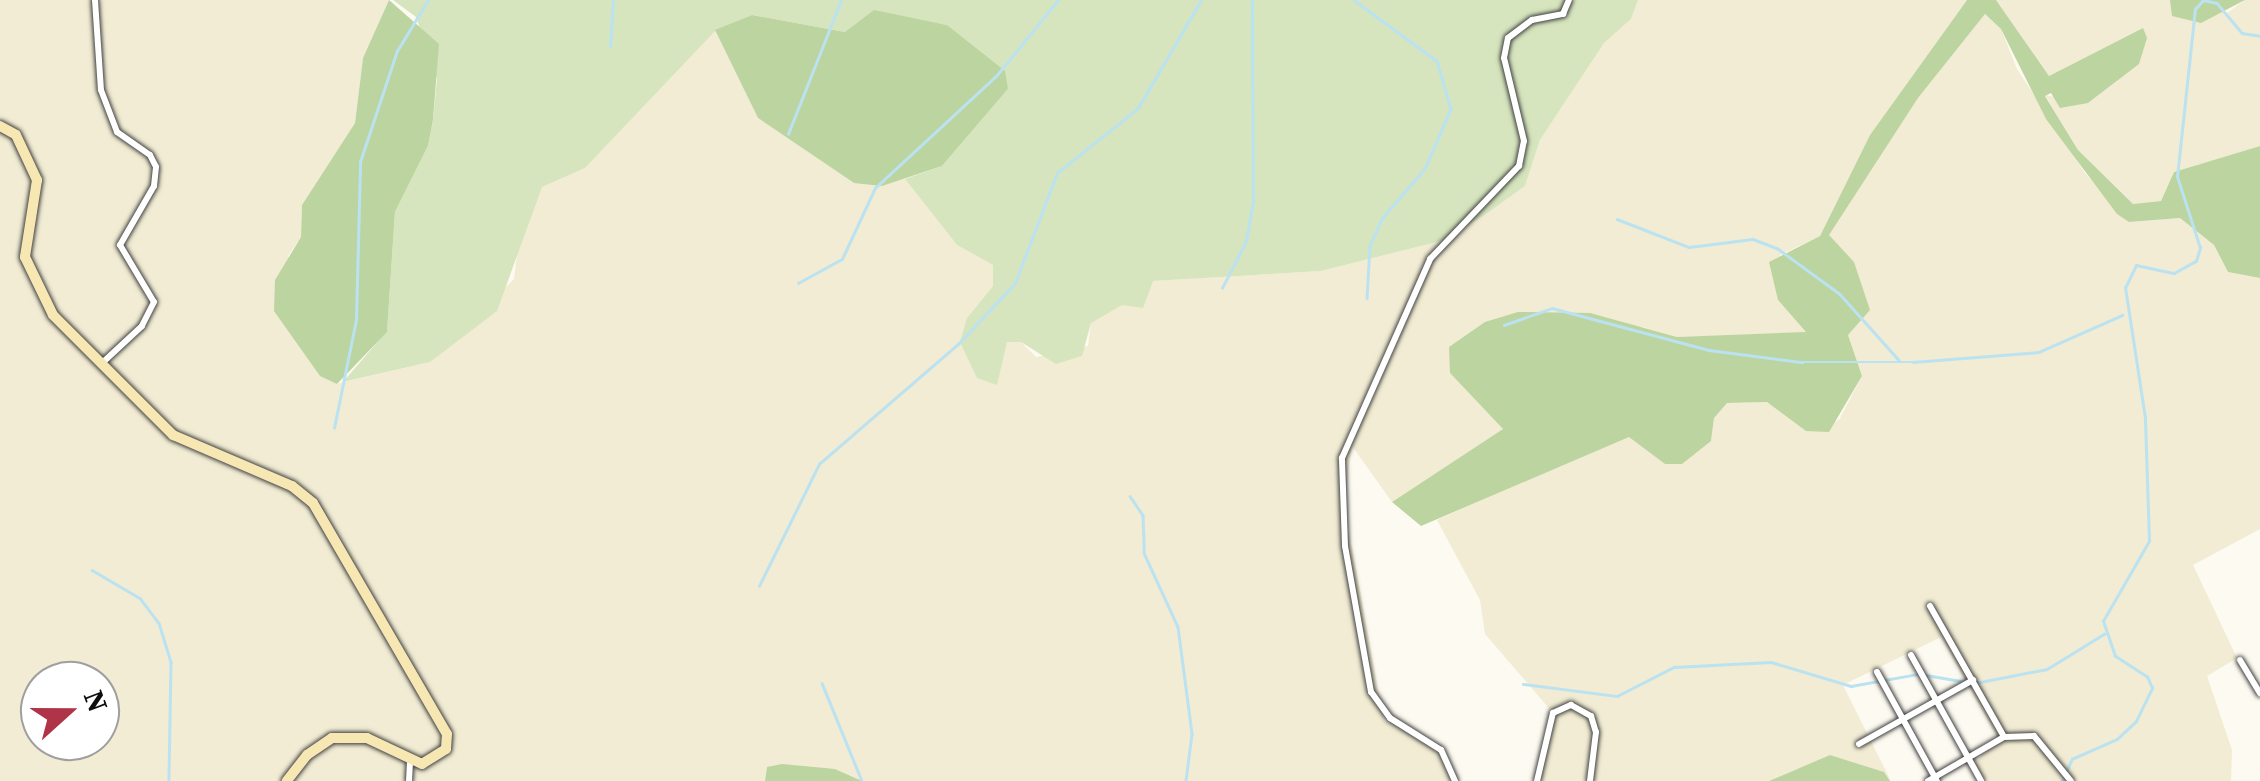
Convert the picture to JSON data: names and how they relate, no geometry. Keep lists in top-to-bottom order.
{
  "north": "right"
}
